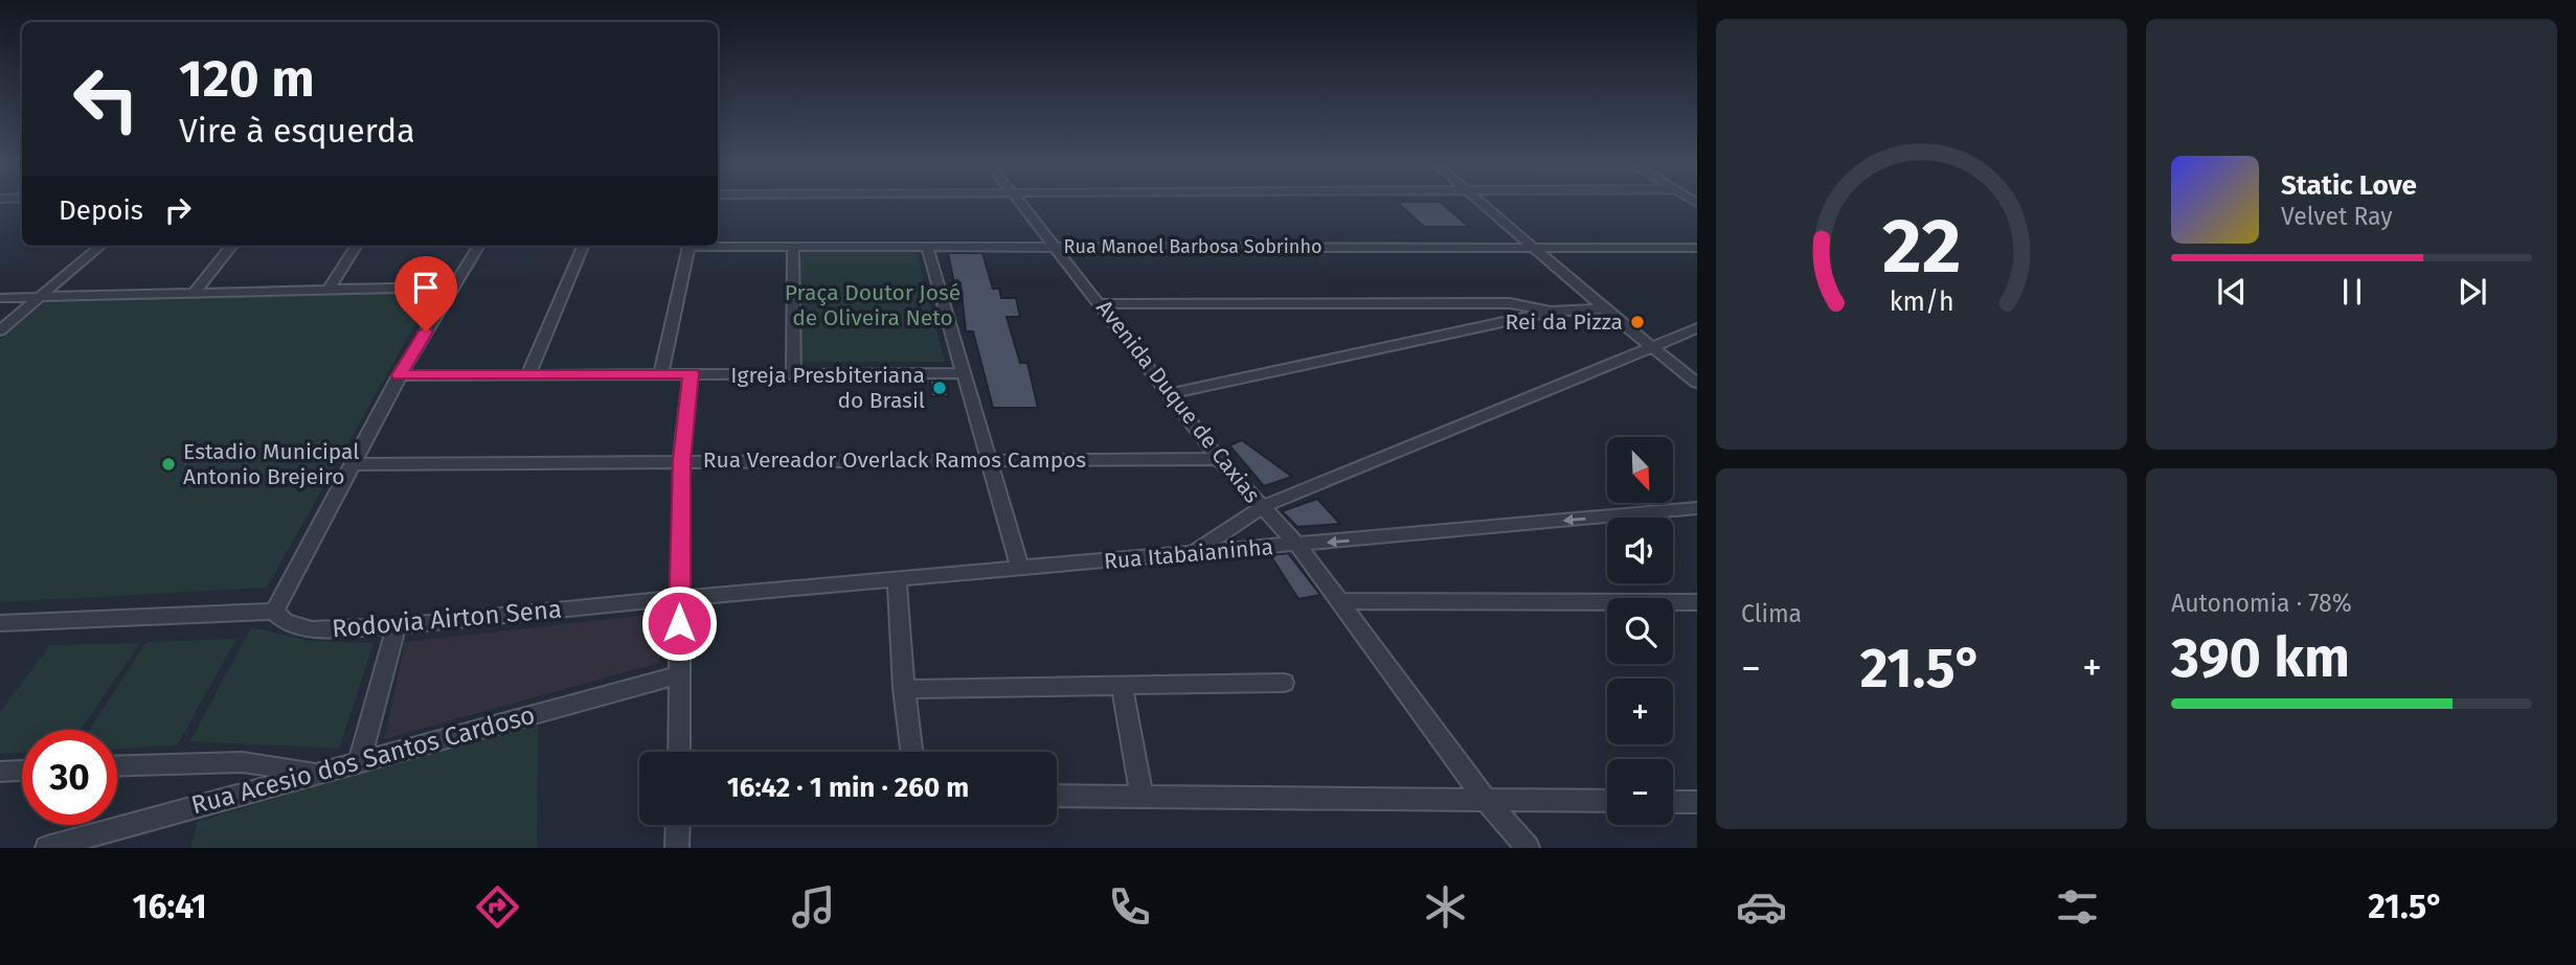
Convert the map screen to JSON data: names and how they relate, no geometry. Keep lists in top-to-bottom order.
{
  "streets": {
    "street": [
      "Rua Manoel Barbosa Sobrinho",
      "Avenida Duque de Caxias",
      "Rua Vereador Overlack Ramos Campos",
      "Rua Itabaianinha",
      "Rodovia Airton Sena",
      "Rua Acesio dos Santos Cardoso"
    ]
  },
  "crossings": [
    ["Rua Manoel Barbosa Sobrinho", "Avenida Duque de Caxias"],
    ["Avenida Duque de Caxias", "Rua Vereador Overlack Ramos Campos"],
    ["Avenida Duque de Caxias", "Rua Itabaianinha"],
    ["Rua Itabaianinha", "Rodovia Airton Sena"]
  ],
  "parks": ["Praça Doutor José de Oliveira Neto"],
  "places": ["Rei da Pizza", "Igreja Presbiteriana do Brasil", "Estadio Municipal Antonio Brejeiro"],
  "north": "bottom right",
  "page": {
    "turn": ["120 m", "Vire à esquerda"],
    "song": ["Static Love", "Velvet Ray"],
    "then": "Depois",
    "map_buttons": ["+", "−"],
    "tile": [
      "Clima",
      ["Autonomia · 78%", "390 km"]
    ],
    "heat": ["−", "21.5°", "+"],
    "limit": "30",
    "trip": "16:42 · 1 min · 260 m",
    "tabs": ["16:41", "21.5°"],
    "gauge": ["22", "km/h"]
  }
}
